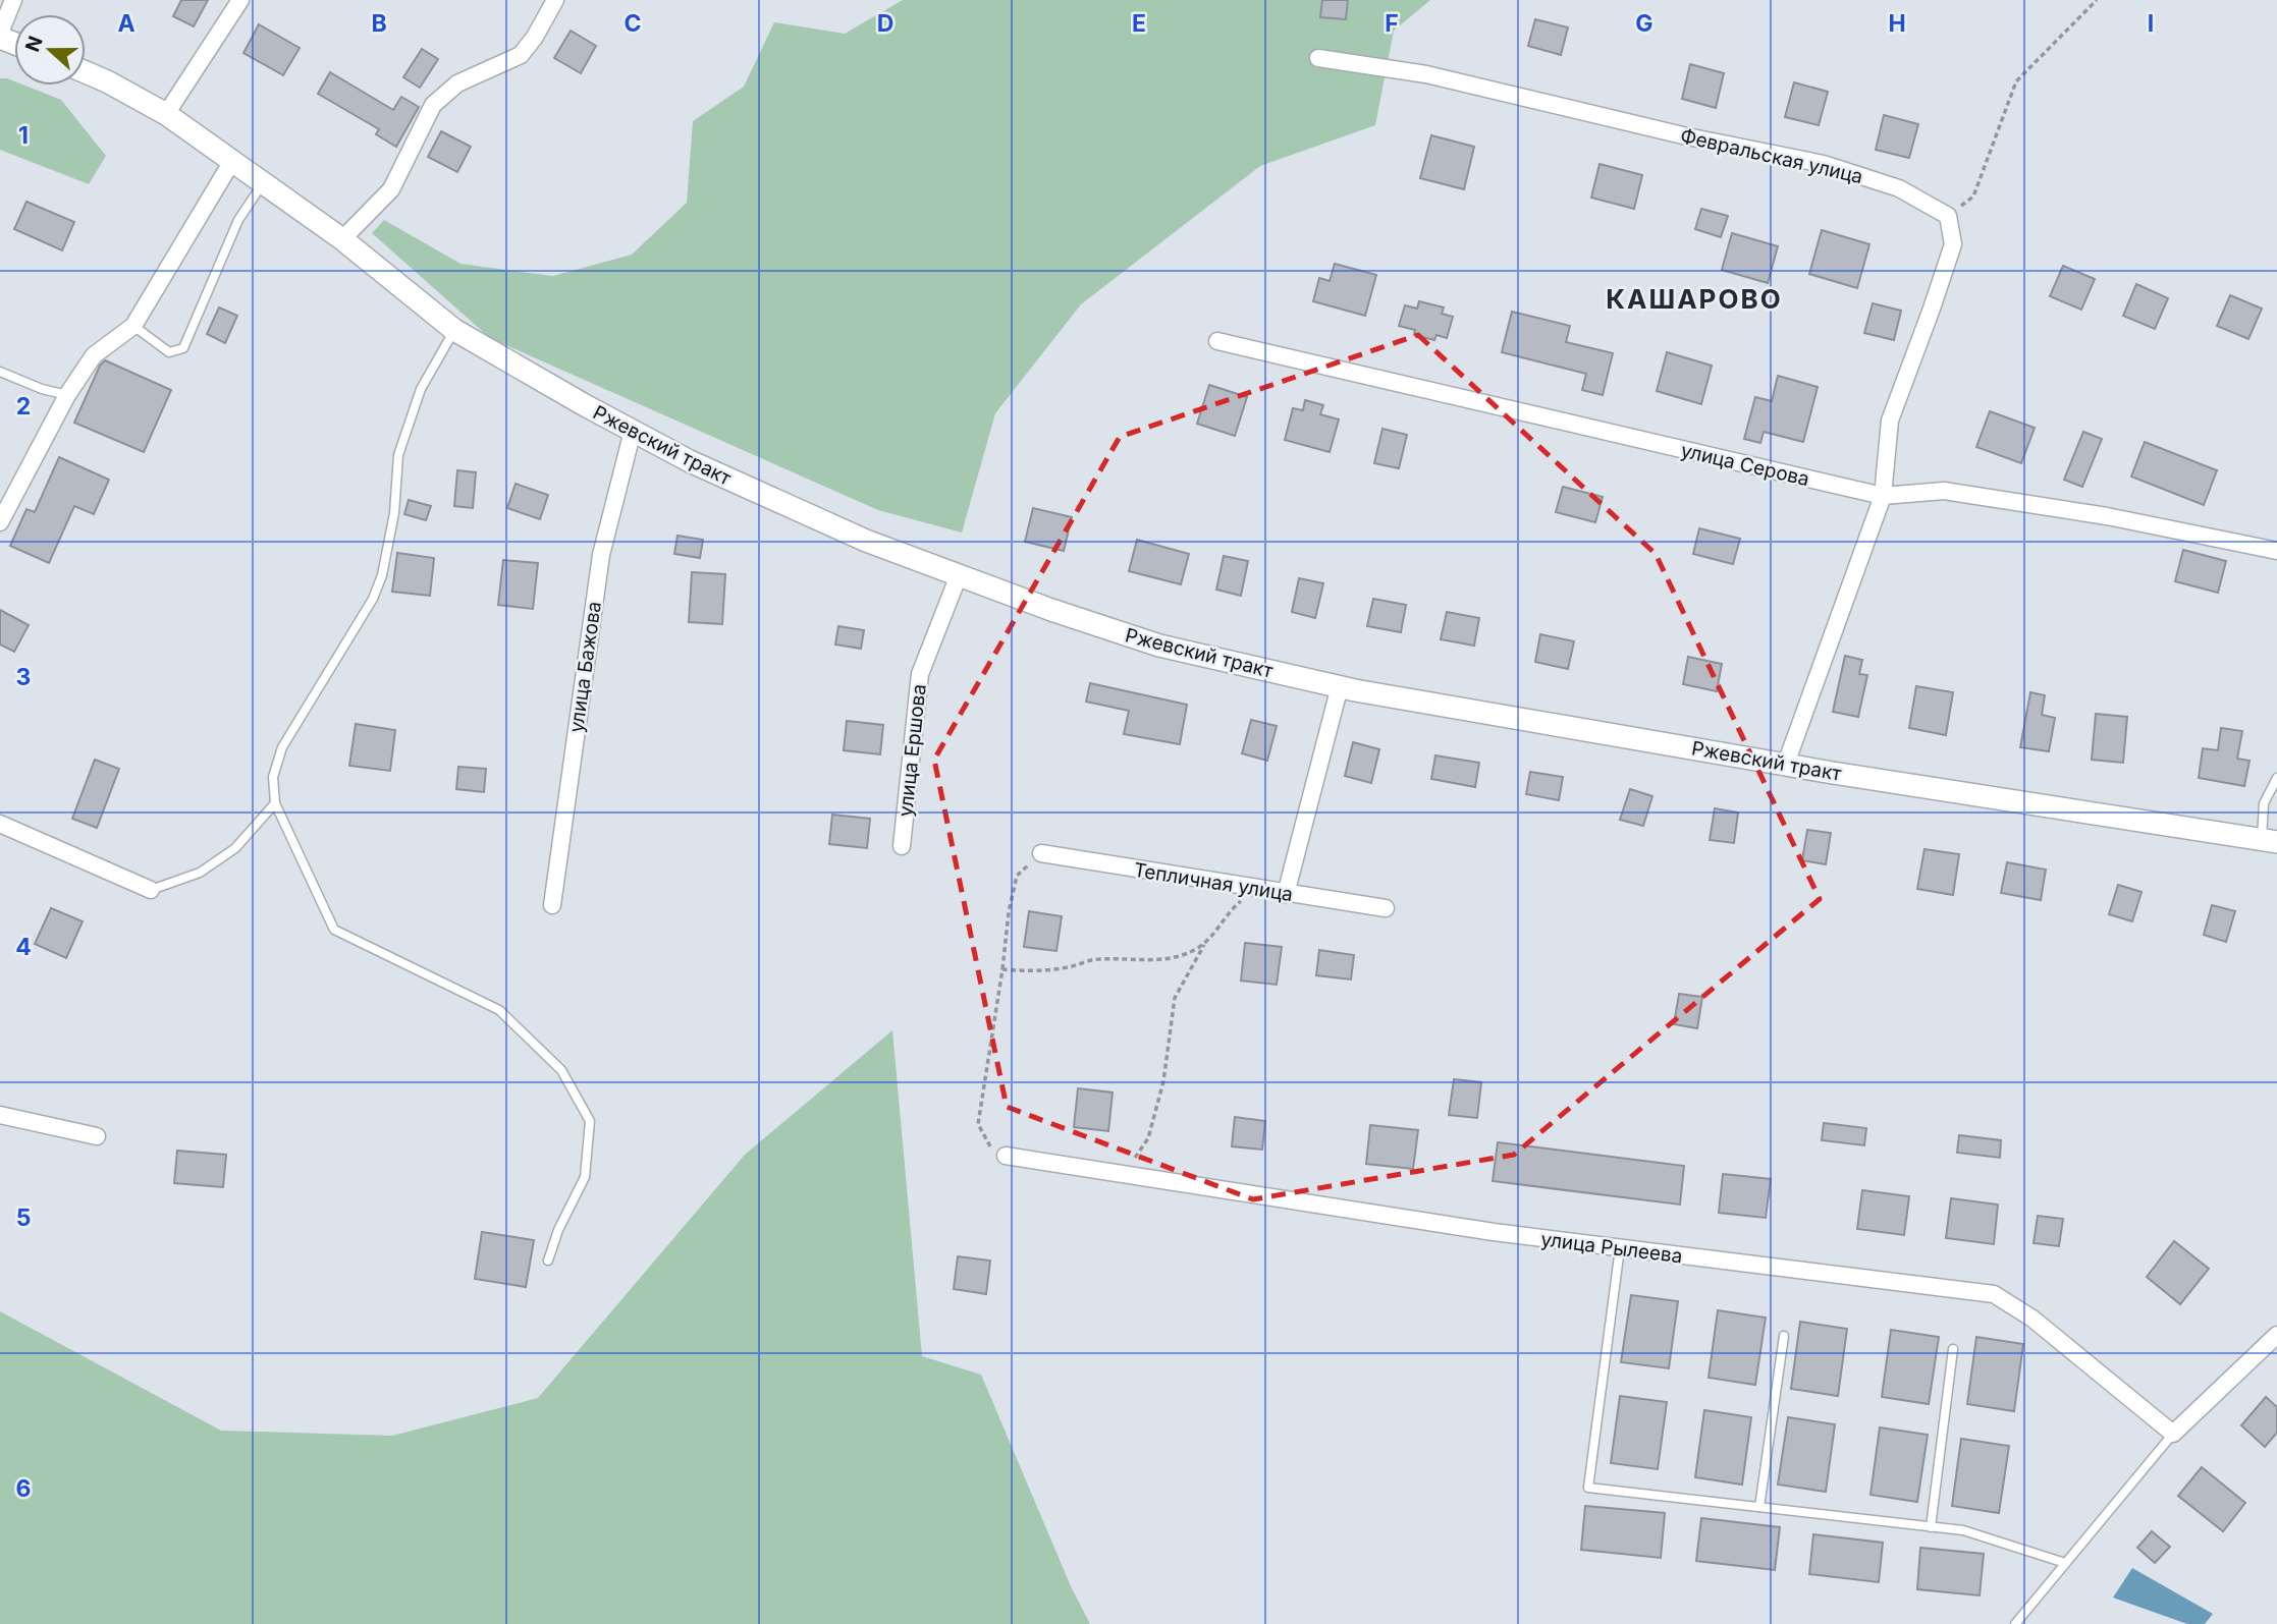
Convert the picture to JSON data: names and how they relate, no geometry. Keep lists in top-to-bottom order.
{
  "streets": {
    "main road": ["Ржевский тракт"],
    "street": [
      "Февральская улица",
      "улица Серова",
      "улица Бажова",
      "улица Ершова",
      "Тепличная улица",
      "улица Рылеева"
    ]
  },
  "crossings": [
    ["Ржевский тракт", "улица Бажова"],
    ["Ржевский тракт", "улица Ершова"]
  ],
  "districts": ["КАШАРОВО"],
  "north": "left",
  "grid": {
    "columns": [
      "A",
      "B",
      "C",
      "D",
      "E",
      "F",
      "G",
      "H",
      "I"
    ],
    "rows": [
      "1",
      "2",
      "3",
      "4",
      "5",
      "6"
    ]
  }
}
